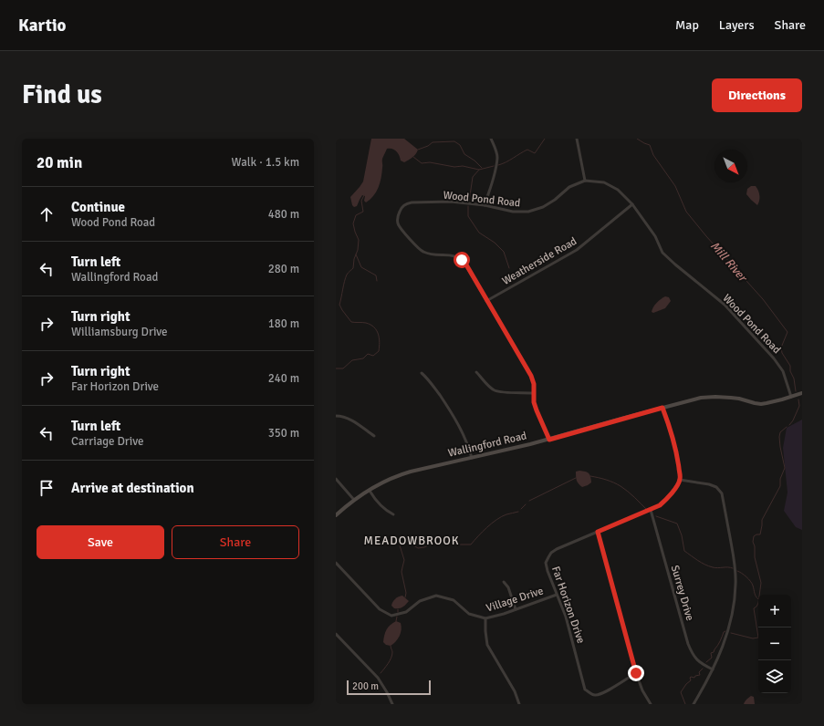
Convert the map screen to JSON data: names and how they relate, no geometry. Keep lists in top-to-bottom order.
{
  "streets": {
    "street": [
      "Wood Pond Road",
      "Weatherside Road",
      "Wallingford Road",
      "Surrey Drive",
      "Village Drive",
      "Far Horizon Drive"
    ]
  },
  "crossings": [
    ["Wood Pond Road", "Weatherside Road"],
    ["Wood Pond Road", "Wallingford Road"],
    ["Surrey Drive", "Far Horizon Drive"],
    ["Village Drive", "Far Horizon Drive"]
  ],
  "districts": ["MEADOWBROOK"],
  "water": ["Mill River"],
  "scale_bar": "200 m",
  "north": "bottom right",
  "page": {
    "header": "Kartio",
    "nav": ["Map", "Layers", "Share"],
    "buttons": [
      "Directions",
      ["Save", "Share"]
    ],
    "title": "Find us",
    "heading": ["20 min", "Walk · 1.5 km"],
    "list": [
      ["Continue", "Wood Pond Road", "480 m"],
      ["Turn left", "Wallingford Road", "280 m"],
      ["Turn right", "Williamsburg Drive", "180 m"],
      ["Turn right", "Far Horizon Drive", "240 m"],
      ["Turn left", "Carriage Drive", "350 m"],
      "Arrive at destination"
    ],
    "map_buttons": ["+", "−"],
    "scale": "200 m"
  }
}
